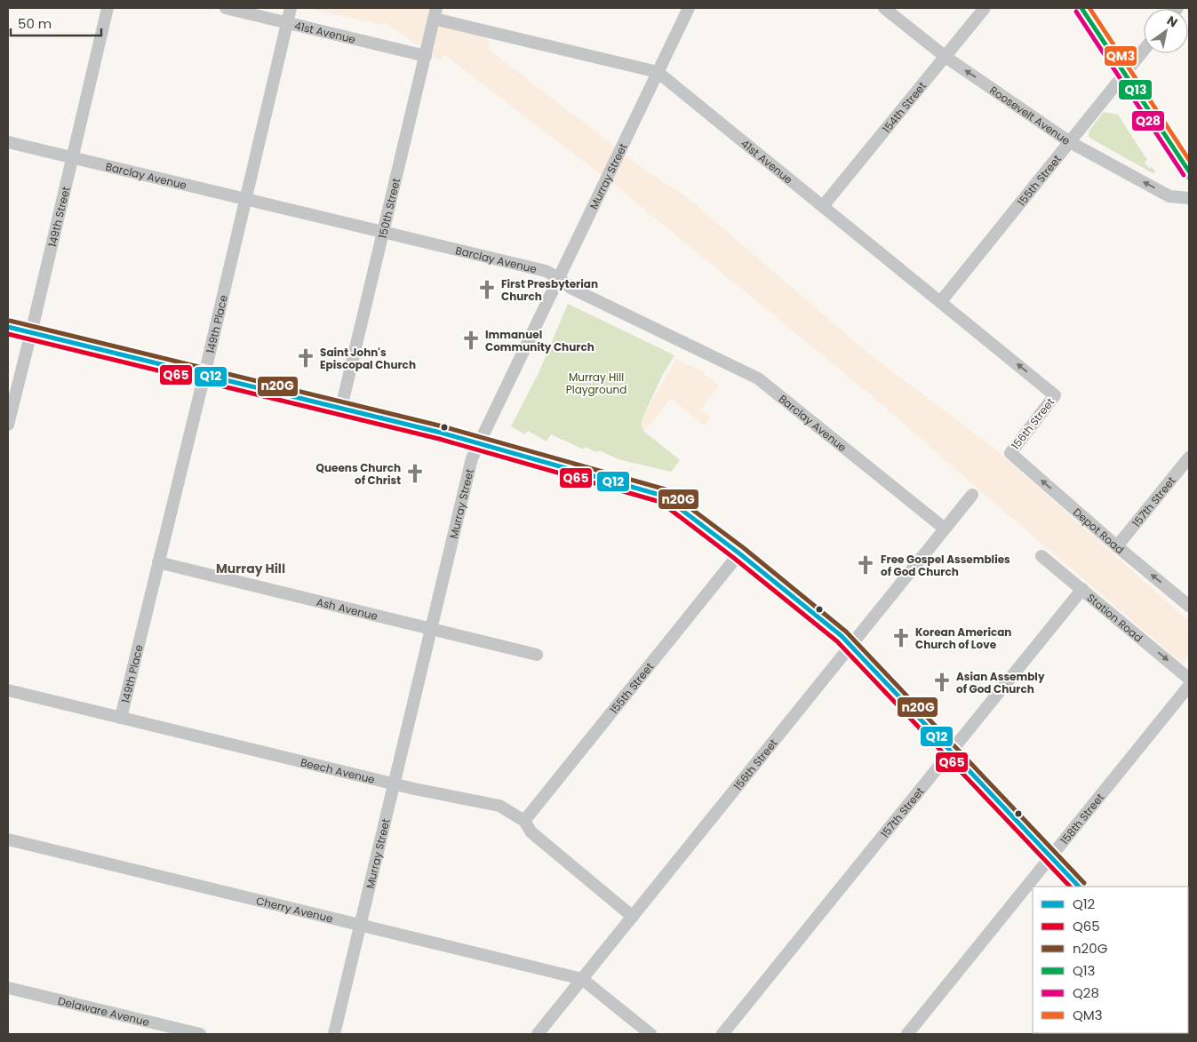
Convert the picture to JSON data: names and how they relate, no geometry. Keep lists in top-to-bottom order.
{
  "streets": {
    "street": [
      "41st Avenue",
      "154th Street",
      "Roosevelt Avenue",
      "Barclay Avenue",
      "Murray Street",
      "155th Street",
      "150th Street",
      "149th Street",
      "149th Place",
      "156th Street",
      "157th Street",
      "Depot Road",
      "Ash Avenue",
      "Station Road",
      "Beech Avenue",
      "158th Street",
      "Cherry Avenue",
      "Delaware Avenue"
    ]
  },
  "crossings": [
    ["41st Avenue", "154th Street"],
    ["41st Avenue", "Murray Street"],
    ["41st Avenue", "155th Street"],
    ["41st Avenue", "150th Street"],
    ["41st Avenue", "149th Place"],
    ["41st Avenue", "156th Street"],
    ["154th Street", "Roosevelt Avenue"],
    ["Roosevelt Avenue", "155th Street"],
    ["Barclay Avenue", "Murray Street"],
    ["Barclay Avenue", "150th Street"],
    ["Barclay Avenue", "149th Street"],
    ["Barclay Avenue", "149th Place"],
    ["Barclay Avenue", "156th Street"],
    ["Murray Street", "Ash Avenue"],
    ["Murray Street", "Beech Avenue"],
    ["Murray Street", "Cherry Avenue"],
    ["155th Street", "Beech Avenue"],
    ["149th Place", "Ash Avenue"],
    ["149th Place", "Beech Avenue"],
    ["156th Street", "Depot Road"],
    ["156th Street", "Beech Avenue"],
    ["156th Street", "Cherry Avenue"],
    ["157th Street", "Depot Road"],
    ["157th Street", "Station Road"]
  ],
  "one_way": ["Roosevelt Avenue", "Depot Road", "Station Road"],
  "districts": ["Murray Hill"],
  "parks": ["Murray Hill Playground"],
  "places": {
    "church": [
      "First Presbyterian Church",
      "Immanuel Community Church",
      "Saint John's Episcopal Church",
      "Queens Church of Christ",
      "Free Gospel Assemblies of God Church",
      "Korean American Church of Love",
      "Asian Assembly of God Church"
    ]
  },
  "lines": [
    "transit line Q13",
    "transit line QM3",
    "transit line Q28",
    "transit line n20G",
    "transit line Q12",
    "transit line Q65"
  ],
  "legend": [
    "Q12",
    "Q65",
    "n20G",
    "Q13",
    "Q28",
    "QM3"
  ],
  "scale_bar": "50 m",
  "north": "top right"
}
